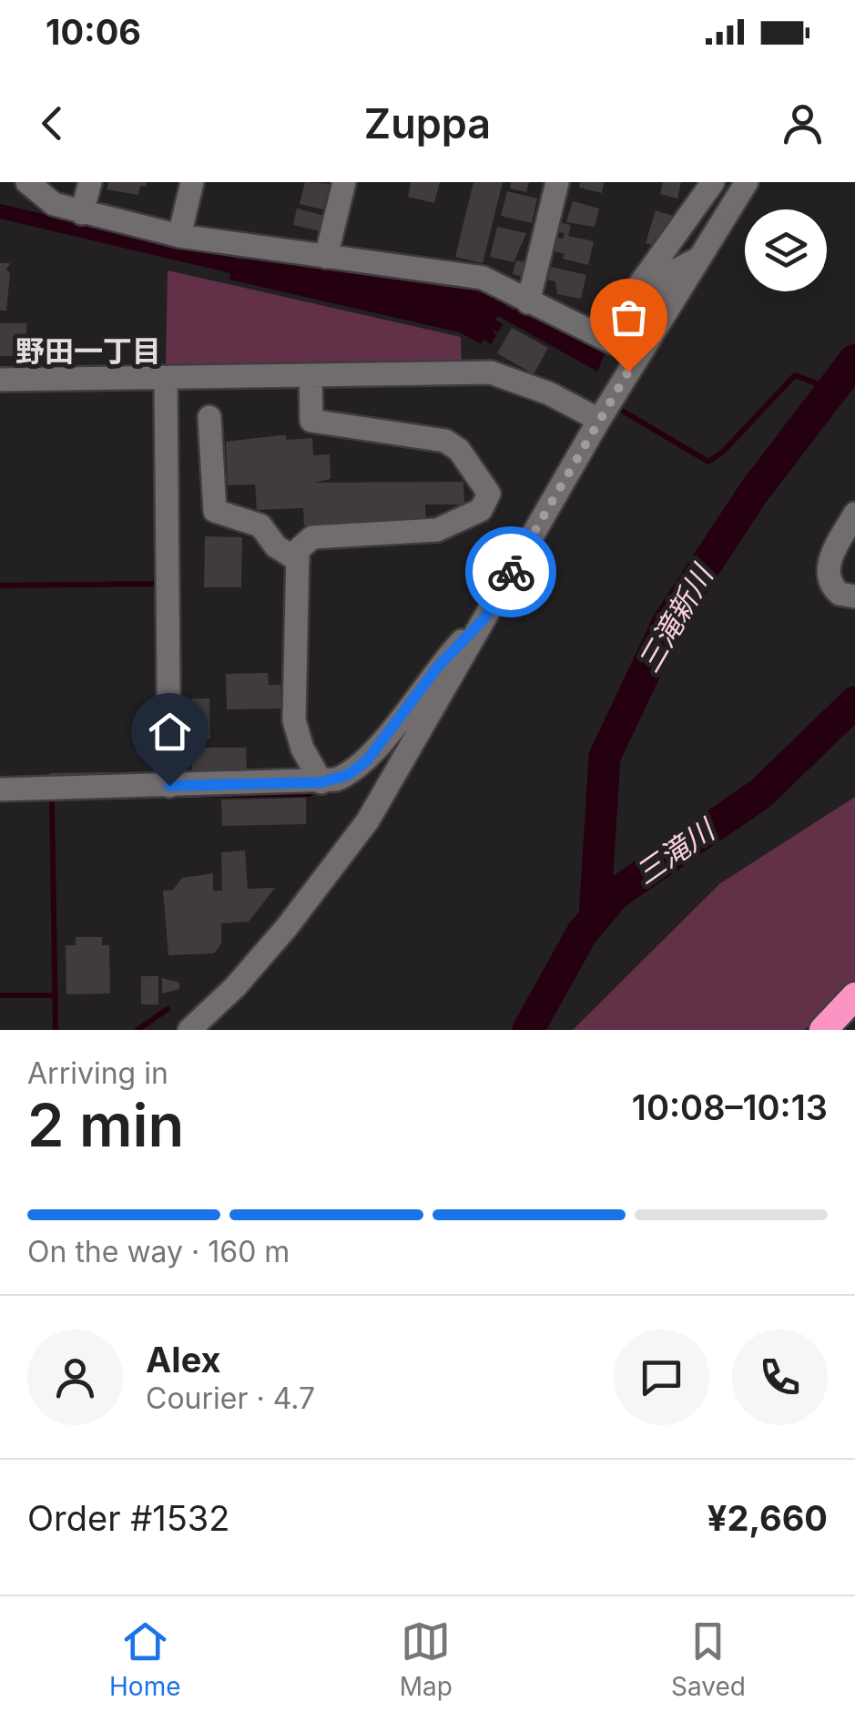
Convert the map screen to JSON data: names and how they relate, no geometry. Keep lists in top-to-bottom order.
{
  "districts": ["野田一丁目"],
  "water": ["三滝新川", "三滝川"],
  "page": {
    "status": "10:06",
    "header": "Zuppa",
    "heading": ["2 min", "Arriving in", "10:08–10:13"],
    "panel": [
      "Alex",
      "Courier · 4.7",
      "Order #1532",
      "¥2,660"
    ],
    "bar": "On the way · 160 m",
    "tabs": ["Home", "Map", "Saved"]
  }
}
